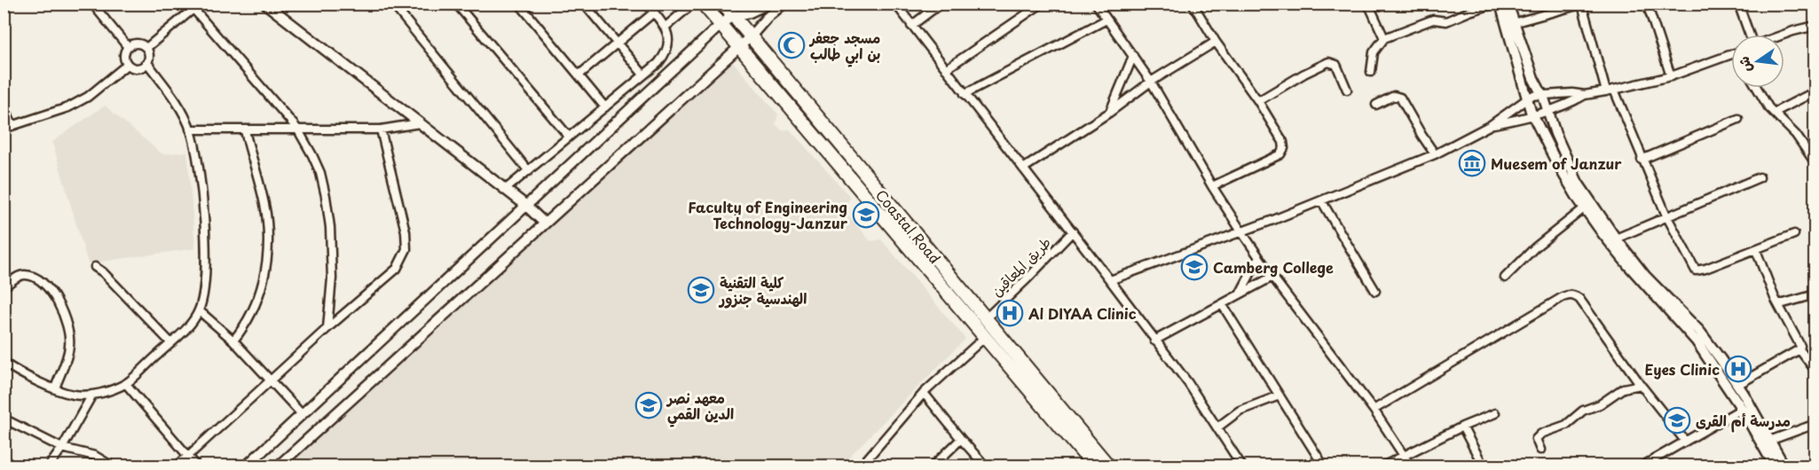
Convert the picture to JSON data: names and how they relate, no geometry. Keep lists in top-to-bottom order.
{
  "streets": {
    "highway": ["Coastal Road"],
    "street": ["طريق المعاقين"]
  },
  "crossings": [
    ["Coastal Road", "طريق المعاقين"]
  ],
  "places": {
    "mosque": ["مسجد جعفر بن ابي طالب"],
    "museum": ["Muesem of Janzur"],
    "school or university": [
      "Faculty of Engineering Technology-Janzur",
      "Camberg College",
      "كلية التقنية الهندسية جنزور",
      "معهد نصر الدين القمي",
      "مدرسة أم القرى"
    ],
    "hospital": ["Al DIYAA Clinic", "Eyes Clinic"]
  },
  "north": "left"
}
